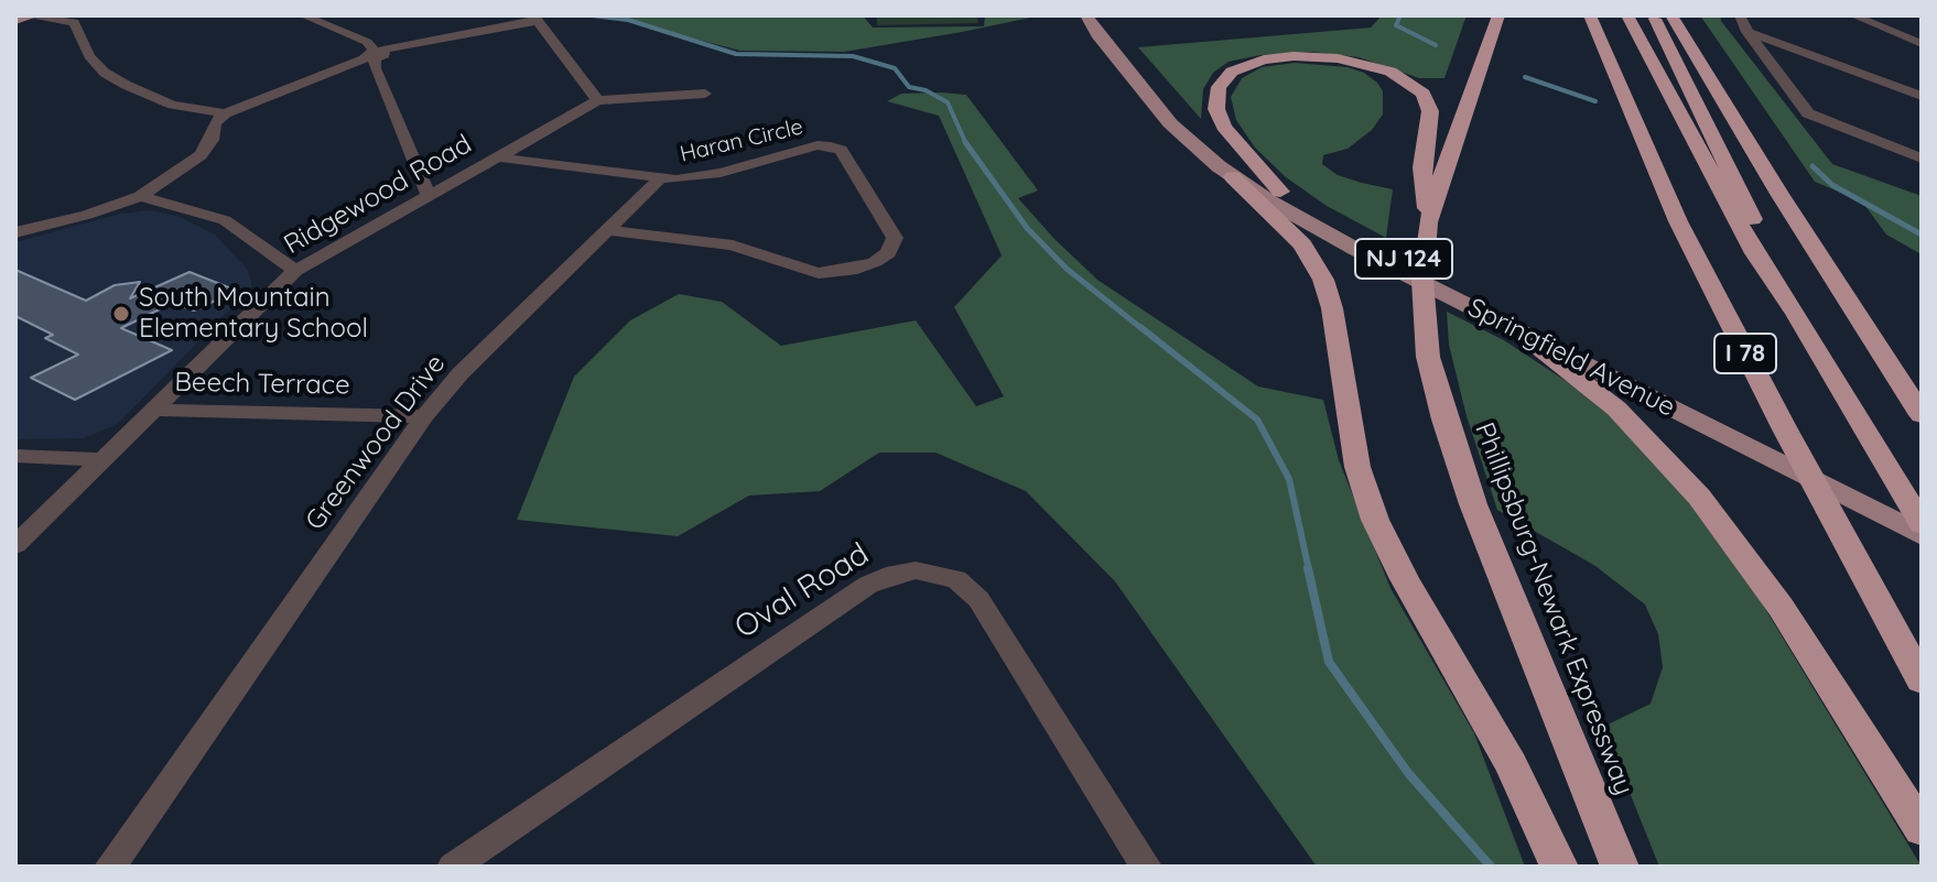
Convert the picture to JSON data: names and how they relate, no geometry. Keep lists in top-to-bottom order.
{
  "streets": {
    "highway": ["I 78", "Phillipsburg-Newark Expressway"],
    "main road": ["NJ 124", "Springfield Avenue"],
    "street": [
      "Haran Circle",
      "Ridgewood Road",
      "Beech Terrace",
      "Greenwood Drive",
      "Oval Road"
    ]
  },
  "crossings": [
    ["Haran Circle", "Greenwood Drive"],
    ["Ridgewood Road", "Beech Terrace"],
    ["Beech Terrace", "Greenwood Drive"]
  ],
  "places": ["South Mountain Elementary School"]
}
